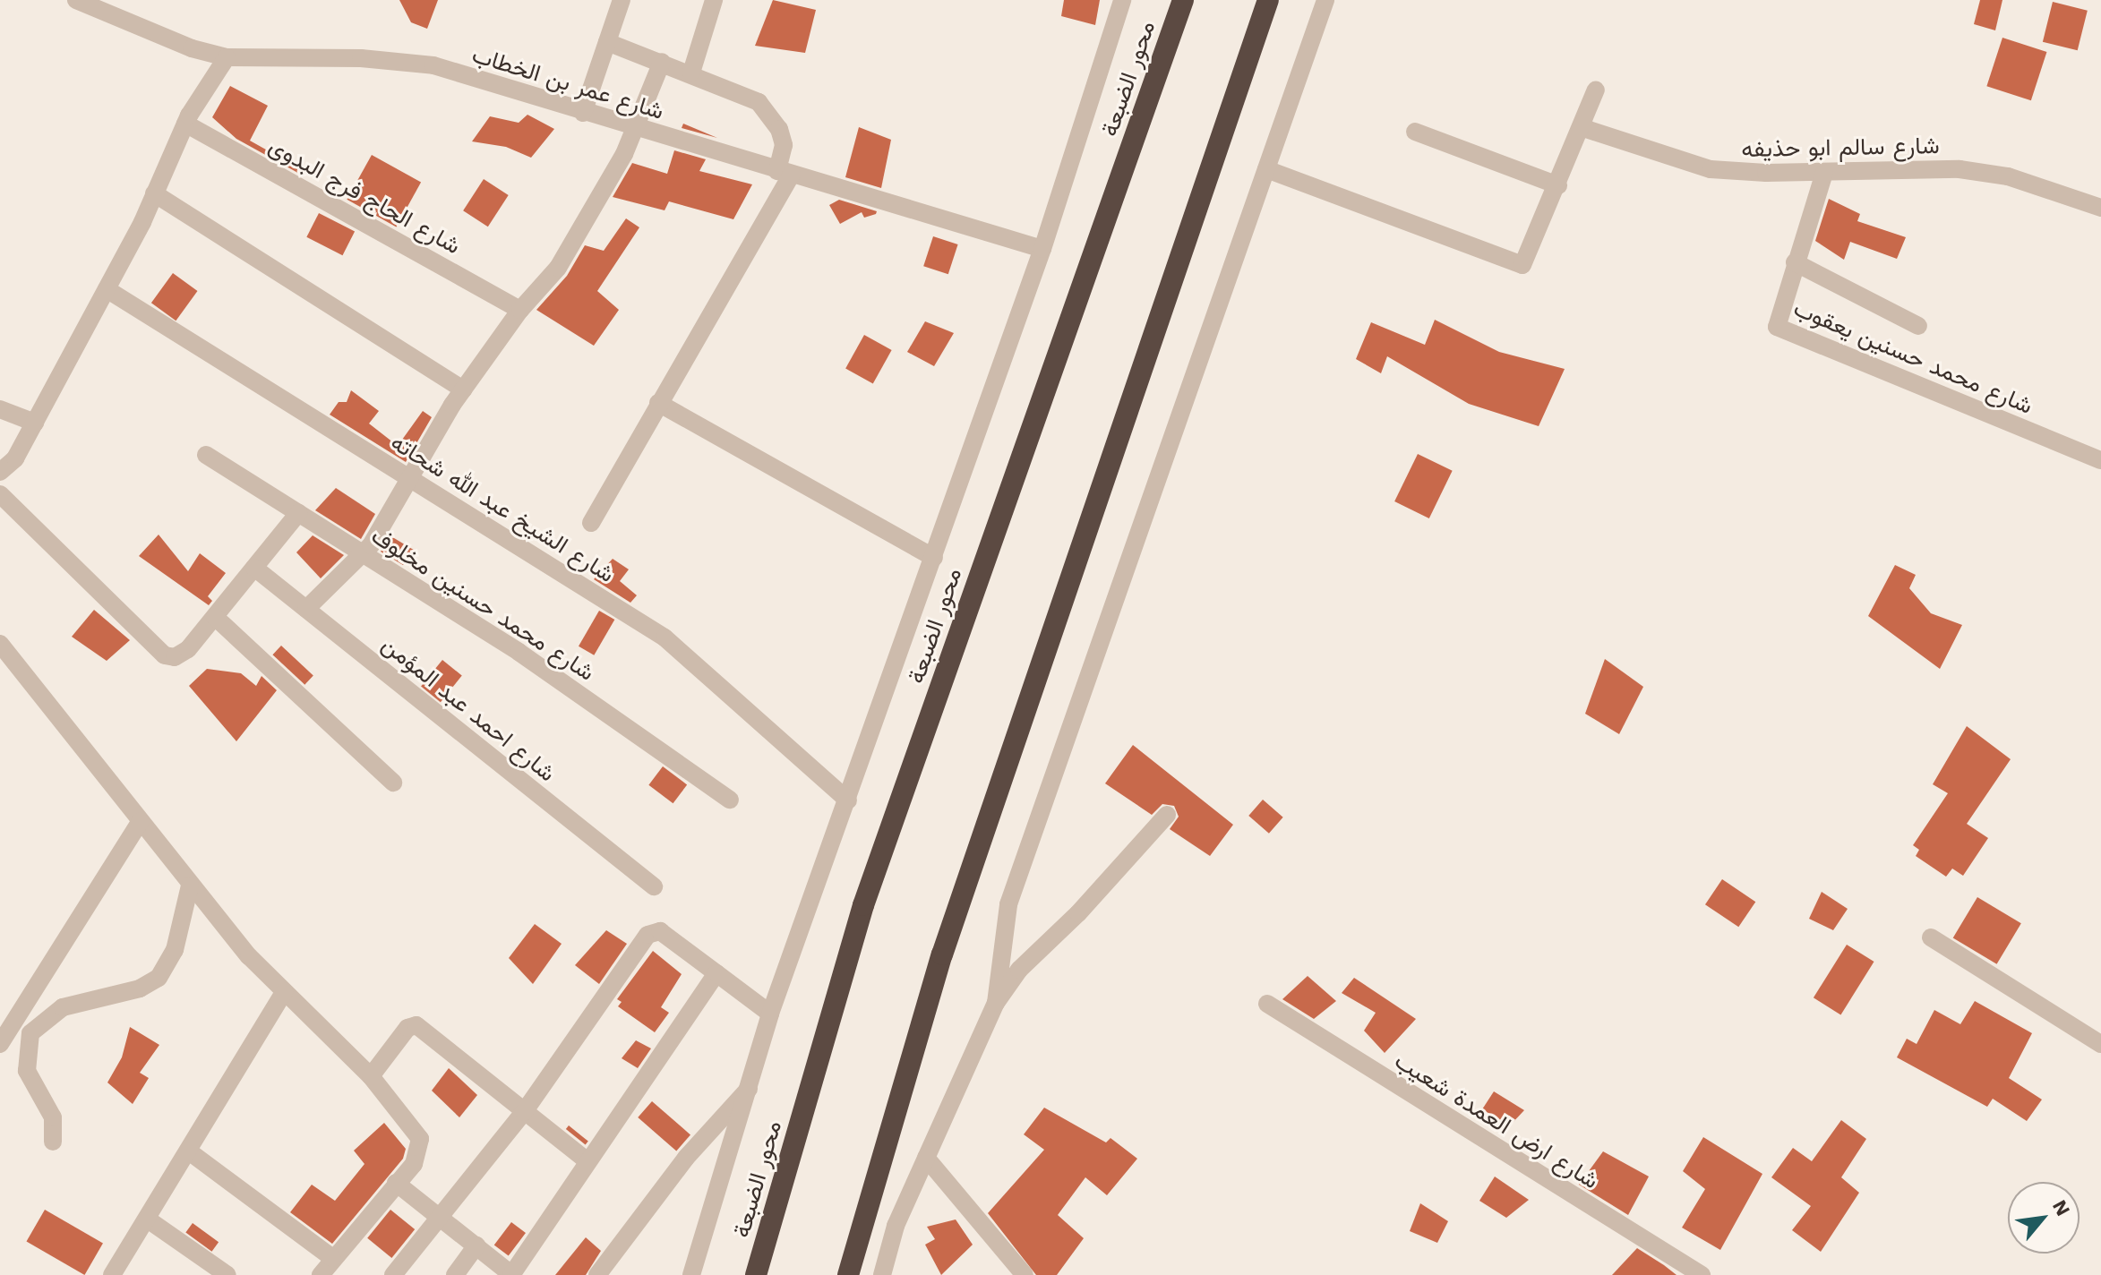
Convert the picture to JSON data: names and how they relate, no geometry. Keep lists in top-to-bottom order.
{
  "streets": {
    "highway": ["محور الضبعة"],
    "street": [
      "شارع عمر بن الخطاب",
      "شارع سالم ابو حذيفه",
      "شارع الحاج فرج البدوى",
      "شارع محمد حسنين يعقوب",
      "شارع الشيخ عبد الله شحاته",
      "شارع محمد حسنين مخلوف",
      "شارع احمد عبد المؤمن",
      "شارع ارض العمدة شعيب"
    ]
  },
  "crossings": [
    ["شارع سالم ابو حذيفه", "شارع محمد حسنين يعقوب"]
  ],
  "north": "top right"
}
